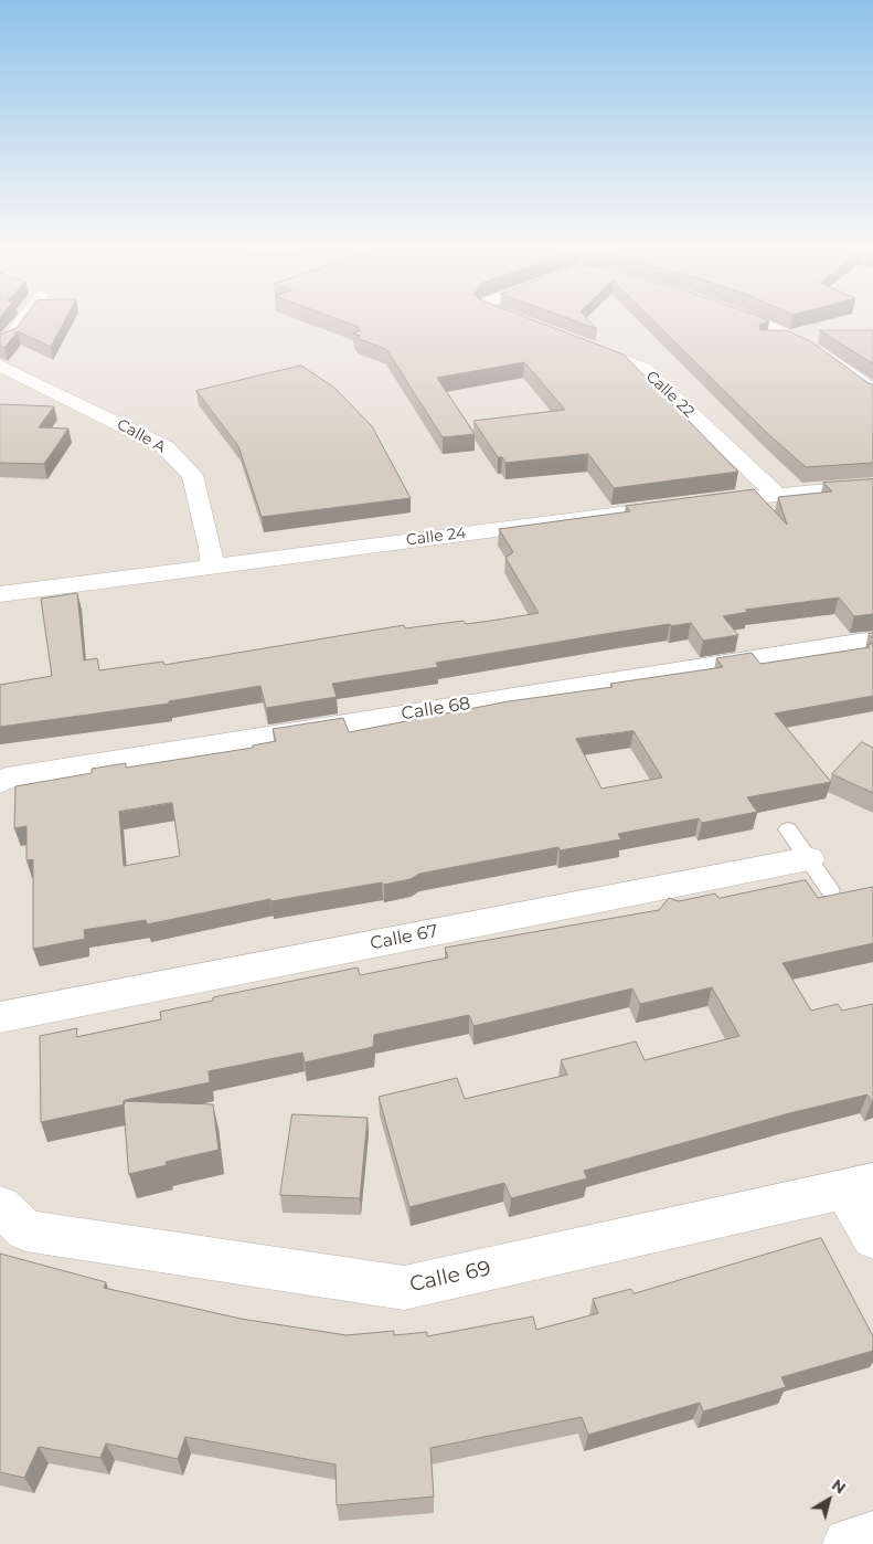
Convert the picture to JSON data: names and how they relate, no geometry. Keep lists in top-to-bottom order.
{
  "streets": {
    "street": [
      "Calle 22",
      "Calle A",
      "Calle 24",
      "Calle 68",
      "Calle 67",
      "Calle 69"
    ]
  },
  "crossings": [
    ["Calle 22", "Calle 24"],
    ["Calle A", "Calle 24"]
  ],
  "north": "top right"
}
